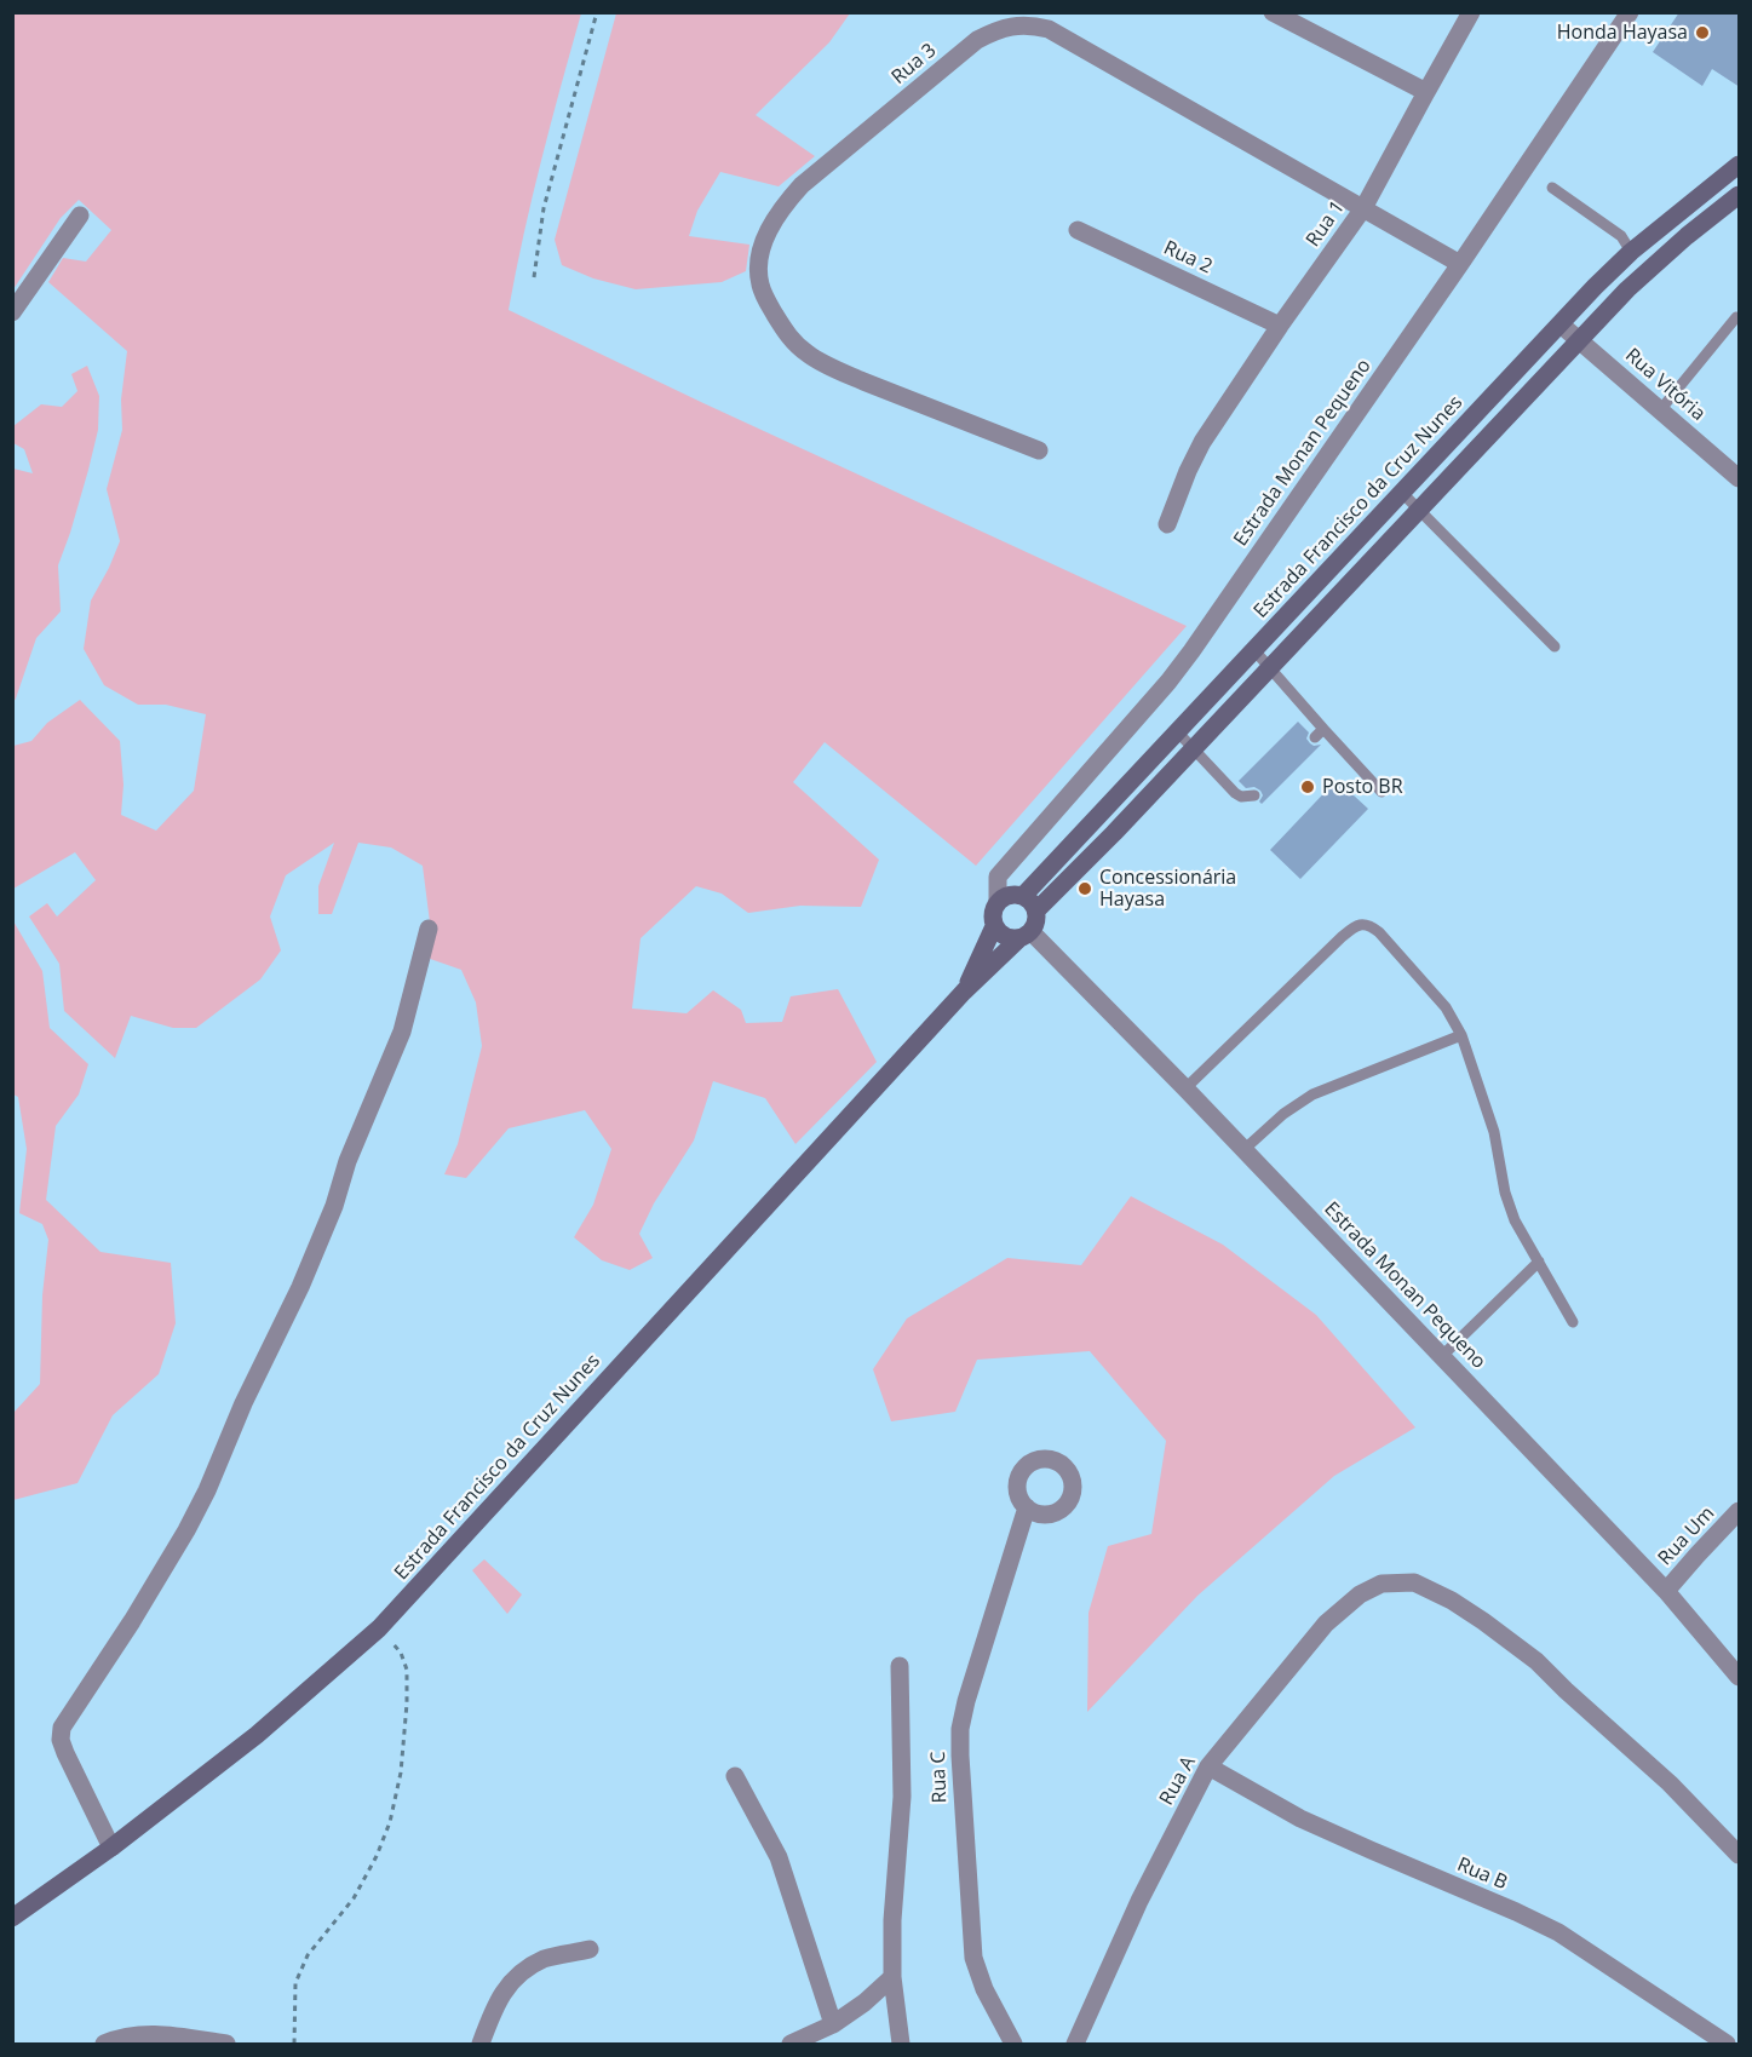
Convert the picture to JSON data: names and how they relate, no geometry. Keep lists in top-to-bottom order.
{
  "streets": {
    "main road": ["Estrada Francisco da Cruz Nunes"],
    "street": [
      "Rua 3",
      "Rua 1",
      "Rua 2",
      "Rua Vitória",
      "Estrada Monan Pequeno",
      "Rua Um",
      "Rua C",
      "Rua A",
      "Rua B"
    ]
  },
  "crossings": [
    ["Rua 3", "Rua 1"],
    ["Rua 3", "Estrada Monan Pequeno"],
    ["Rua 1", "Rua 2"],
    ["Rua Vitória", "Estrada Francisco da Cruz Nunes"],
    ["Estrada Monan Pequeno", "Estrada Francisco da Cruz Nunes"],
    ["Estrada Monan Pequeno", "Rua Um"],
    ["Rua A", "Rua B"]
  ],
  "places": ["Honda Hayasa", "Posto BR", "Concessionária Hayasa"]
}
